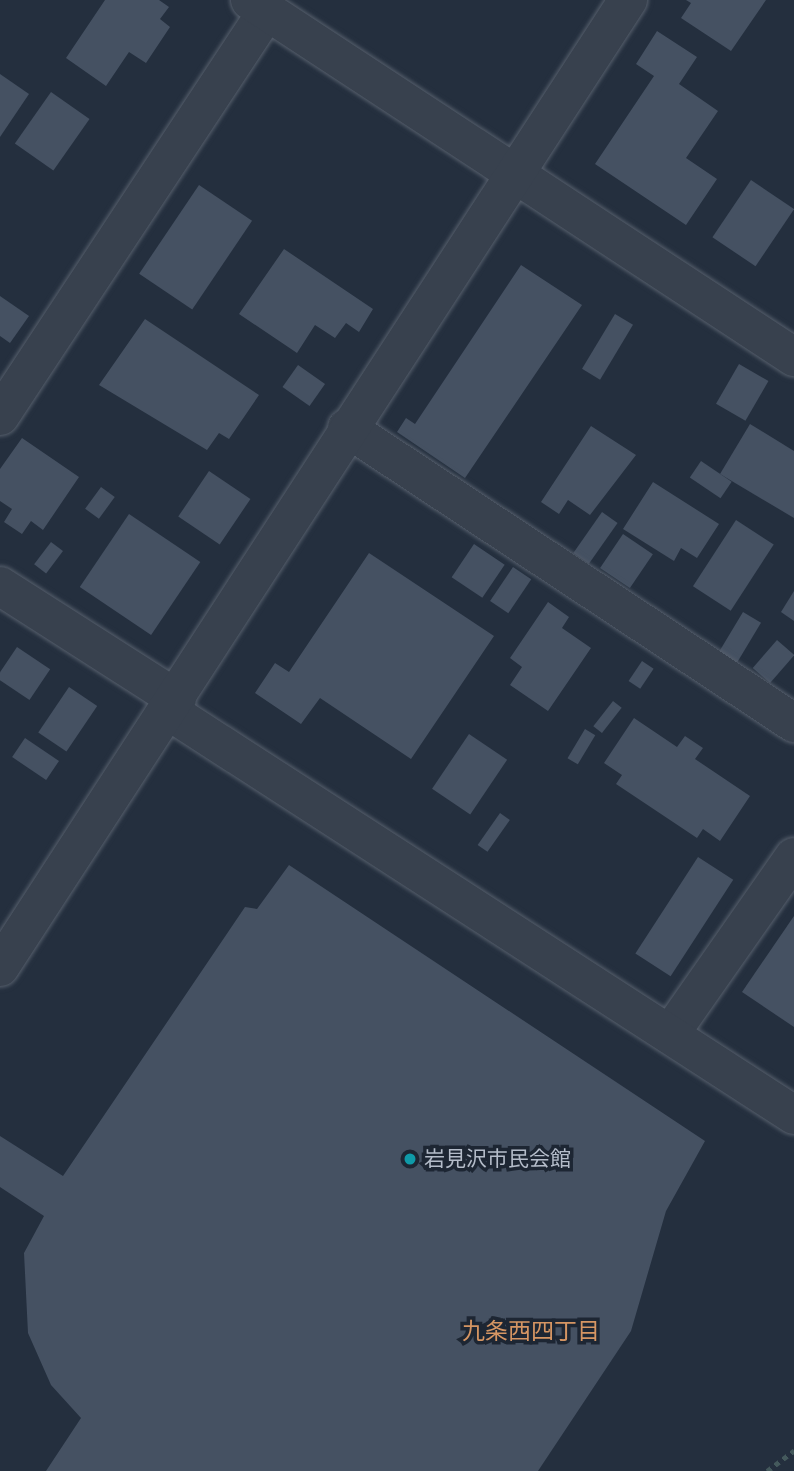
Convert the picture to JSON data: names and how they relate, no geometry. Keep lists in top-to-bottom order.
{
  "districts": ["九条西四丁目"],
  "places": ["岩見沢市民会館"]
}
